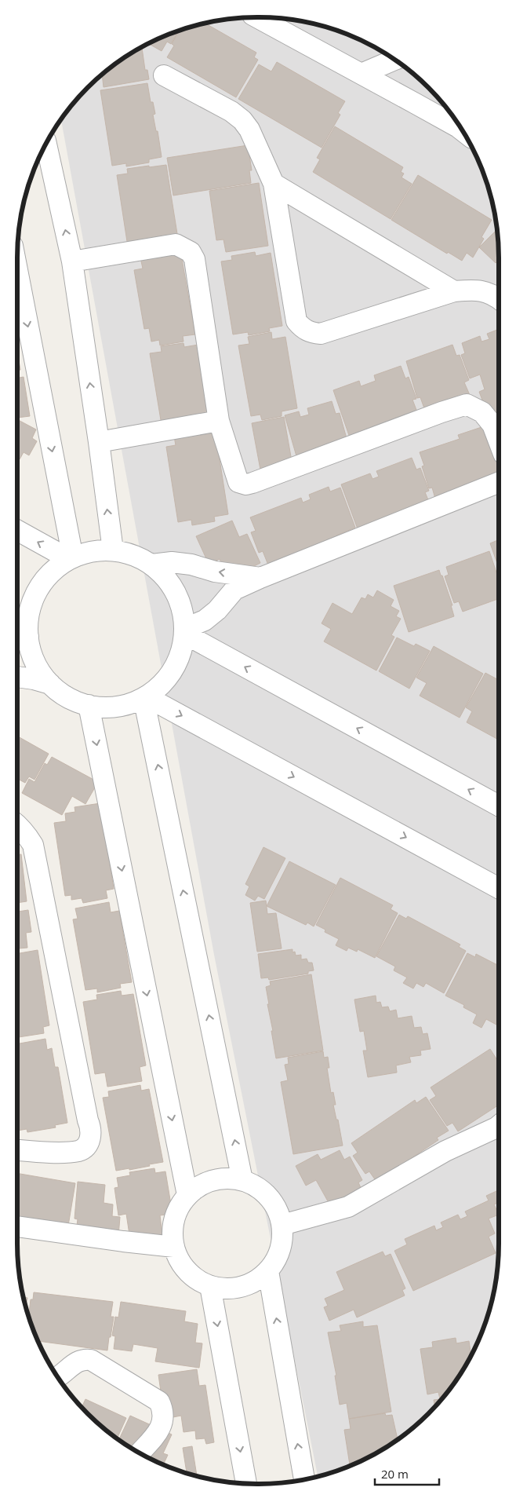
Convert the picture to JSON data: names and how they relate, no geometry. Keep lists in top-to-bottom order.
{
  "scale_bar": "20 m"
}
